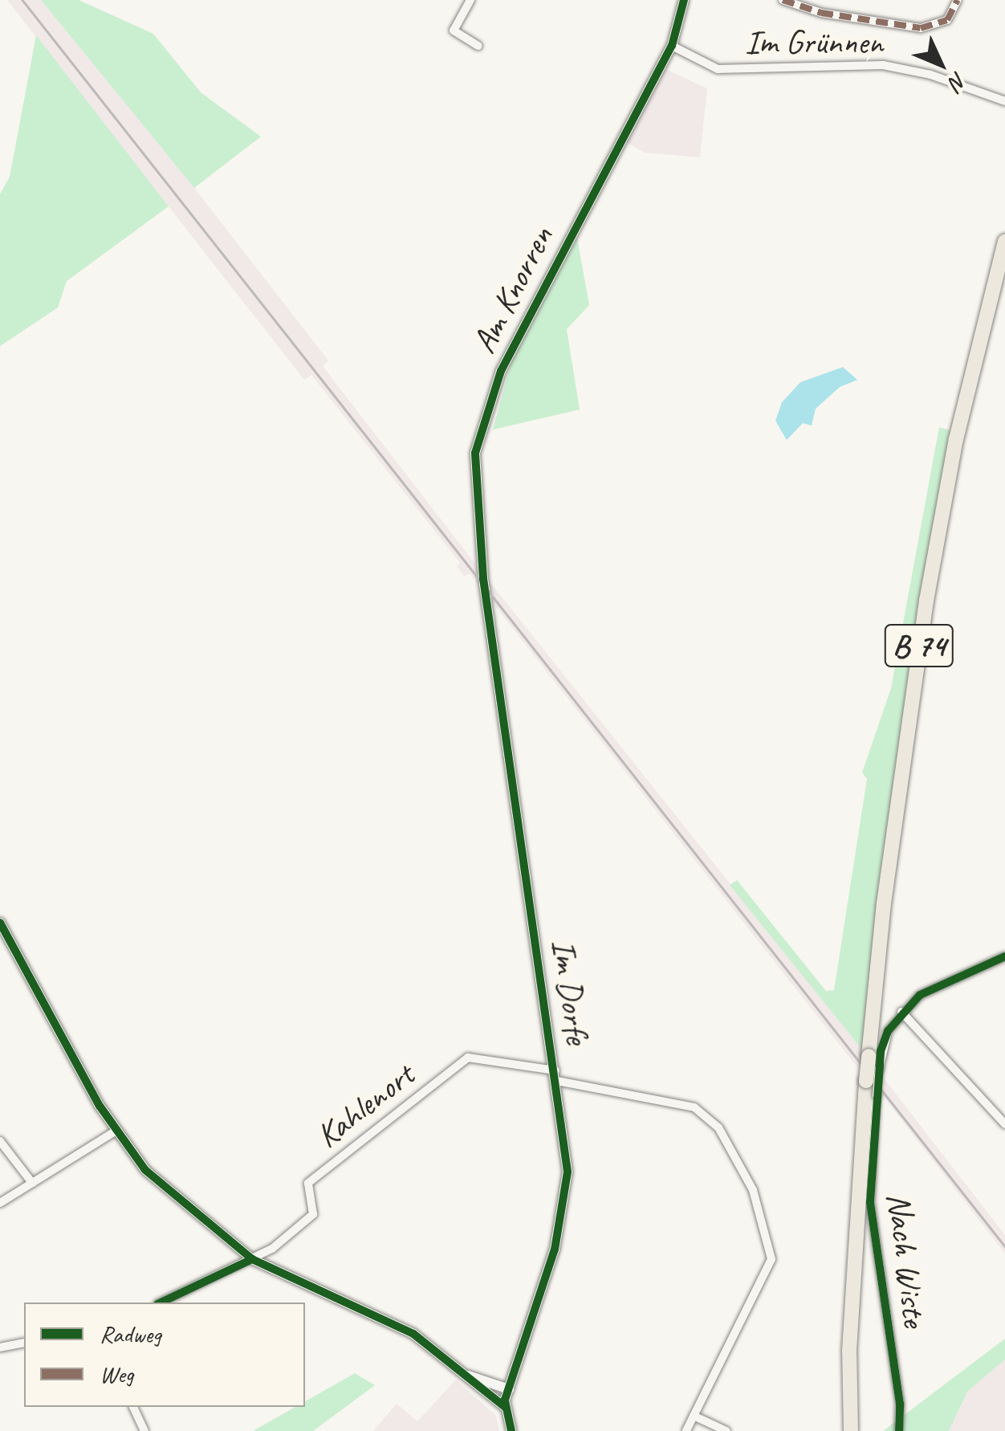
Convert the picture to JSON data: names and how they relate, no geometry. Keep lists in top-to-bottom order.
{
  "streets": {
    "main road": ["B 74"],
    "street": [
      "Im Grünnen",
      "Am Knorren",
      "Im Dorfe",
      "Kahlenort",
      "Nach Wiste"
    ]
  },
  "crossings": [
    ["Im Grünnen", "Am Knorren"],
    ["Am Knorren", "Im Dorfe"],
    ["Im Dorfe", "Kahlenort"]
  ],
  "legend": ["Radweg", "Weg"],
  "north": "bottom right"
}
